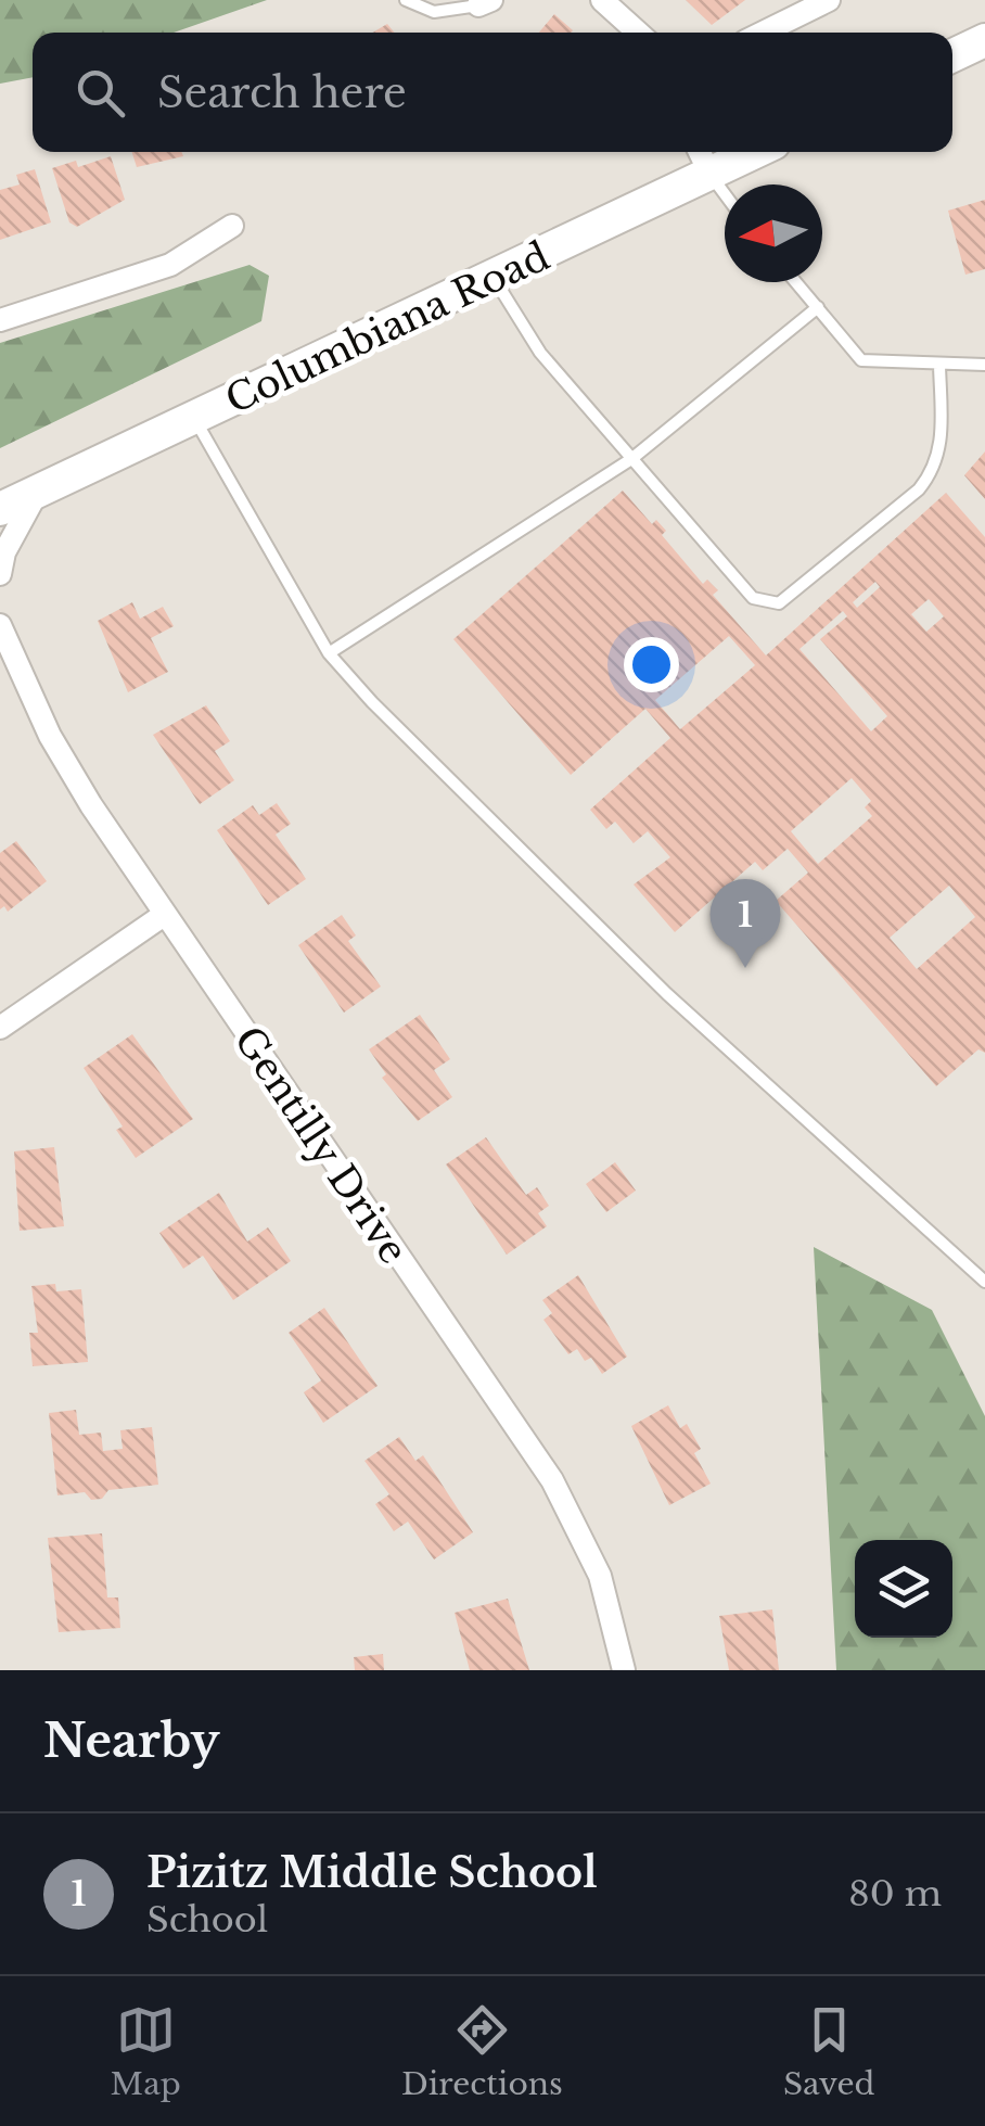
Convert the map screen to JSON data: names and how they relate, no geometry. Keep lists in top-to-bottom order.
{
  "streets": {
    "main road": ["Columbiana Road"],
    "street": ["Gentilly Drive"]
  },
  "north": "left",
  "page": {
    "search": "Search here",
    "pins": "1",
    "heading": "Nearby",
    "list": [
      {
        "mark": "1",
        "name": "Pizitz Middle School",
        "note": "School",
        "value": "80 m"
      }
    ],
    "nav": ["Map", "Directions", "Saved"]
  }
}
